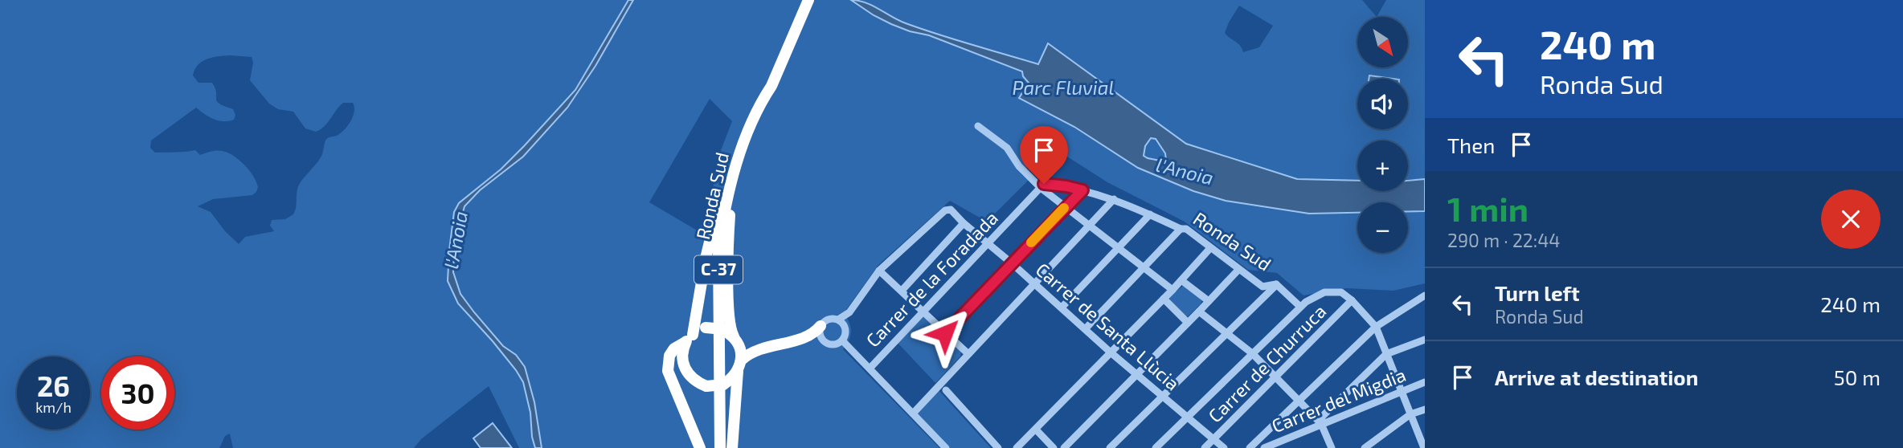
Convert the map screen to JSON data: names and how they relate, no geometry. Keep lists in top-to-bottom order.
{
  "streets": {
    "highway": ["Ronda Sud", "C-37"],
    "street": [
      "Carrer de la Foradada",
      "Carrer de Santa Llùcia",
      "Carrer de Churruca",
      "Carrer del Migdia"
    ]
  },
  "crossings": [
    ["Ronda Sud", "Carrer de la Foradada"],
    ["Carrer de la Foradada", "Carrer de Santa Llùcia"],
    ["Carrer de Santa Llùcia", "Carrer de Churruca"]
  ],
  "water": ["Parc Fluvial", "l'Anoia"],
  "north": "bottom right",
  "page": {
    "turn": ["240 m", "Ronda Sud"],
    "map_buttons": ["+", "−"],
    "then": "Then",
    "heading": ["1 min", "290 m · 22:44"],
    "list": [
      {
        "name": "Turn left",
        "note": "Ronda Sud",
        "value": "240 m"
      },
      {
        "name": "Arrive at destination",
        "value": "50 m"
      }
    ],
    "speed": "26 km/h",
    "limit": "30"
  }
}
